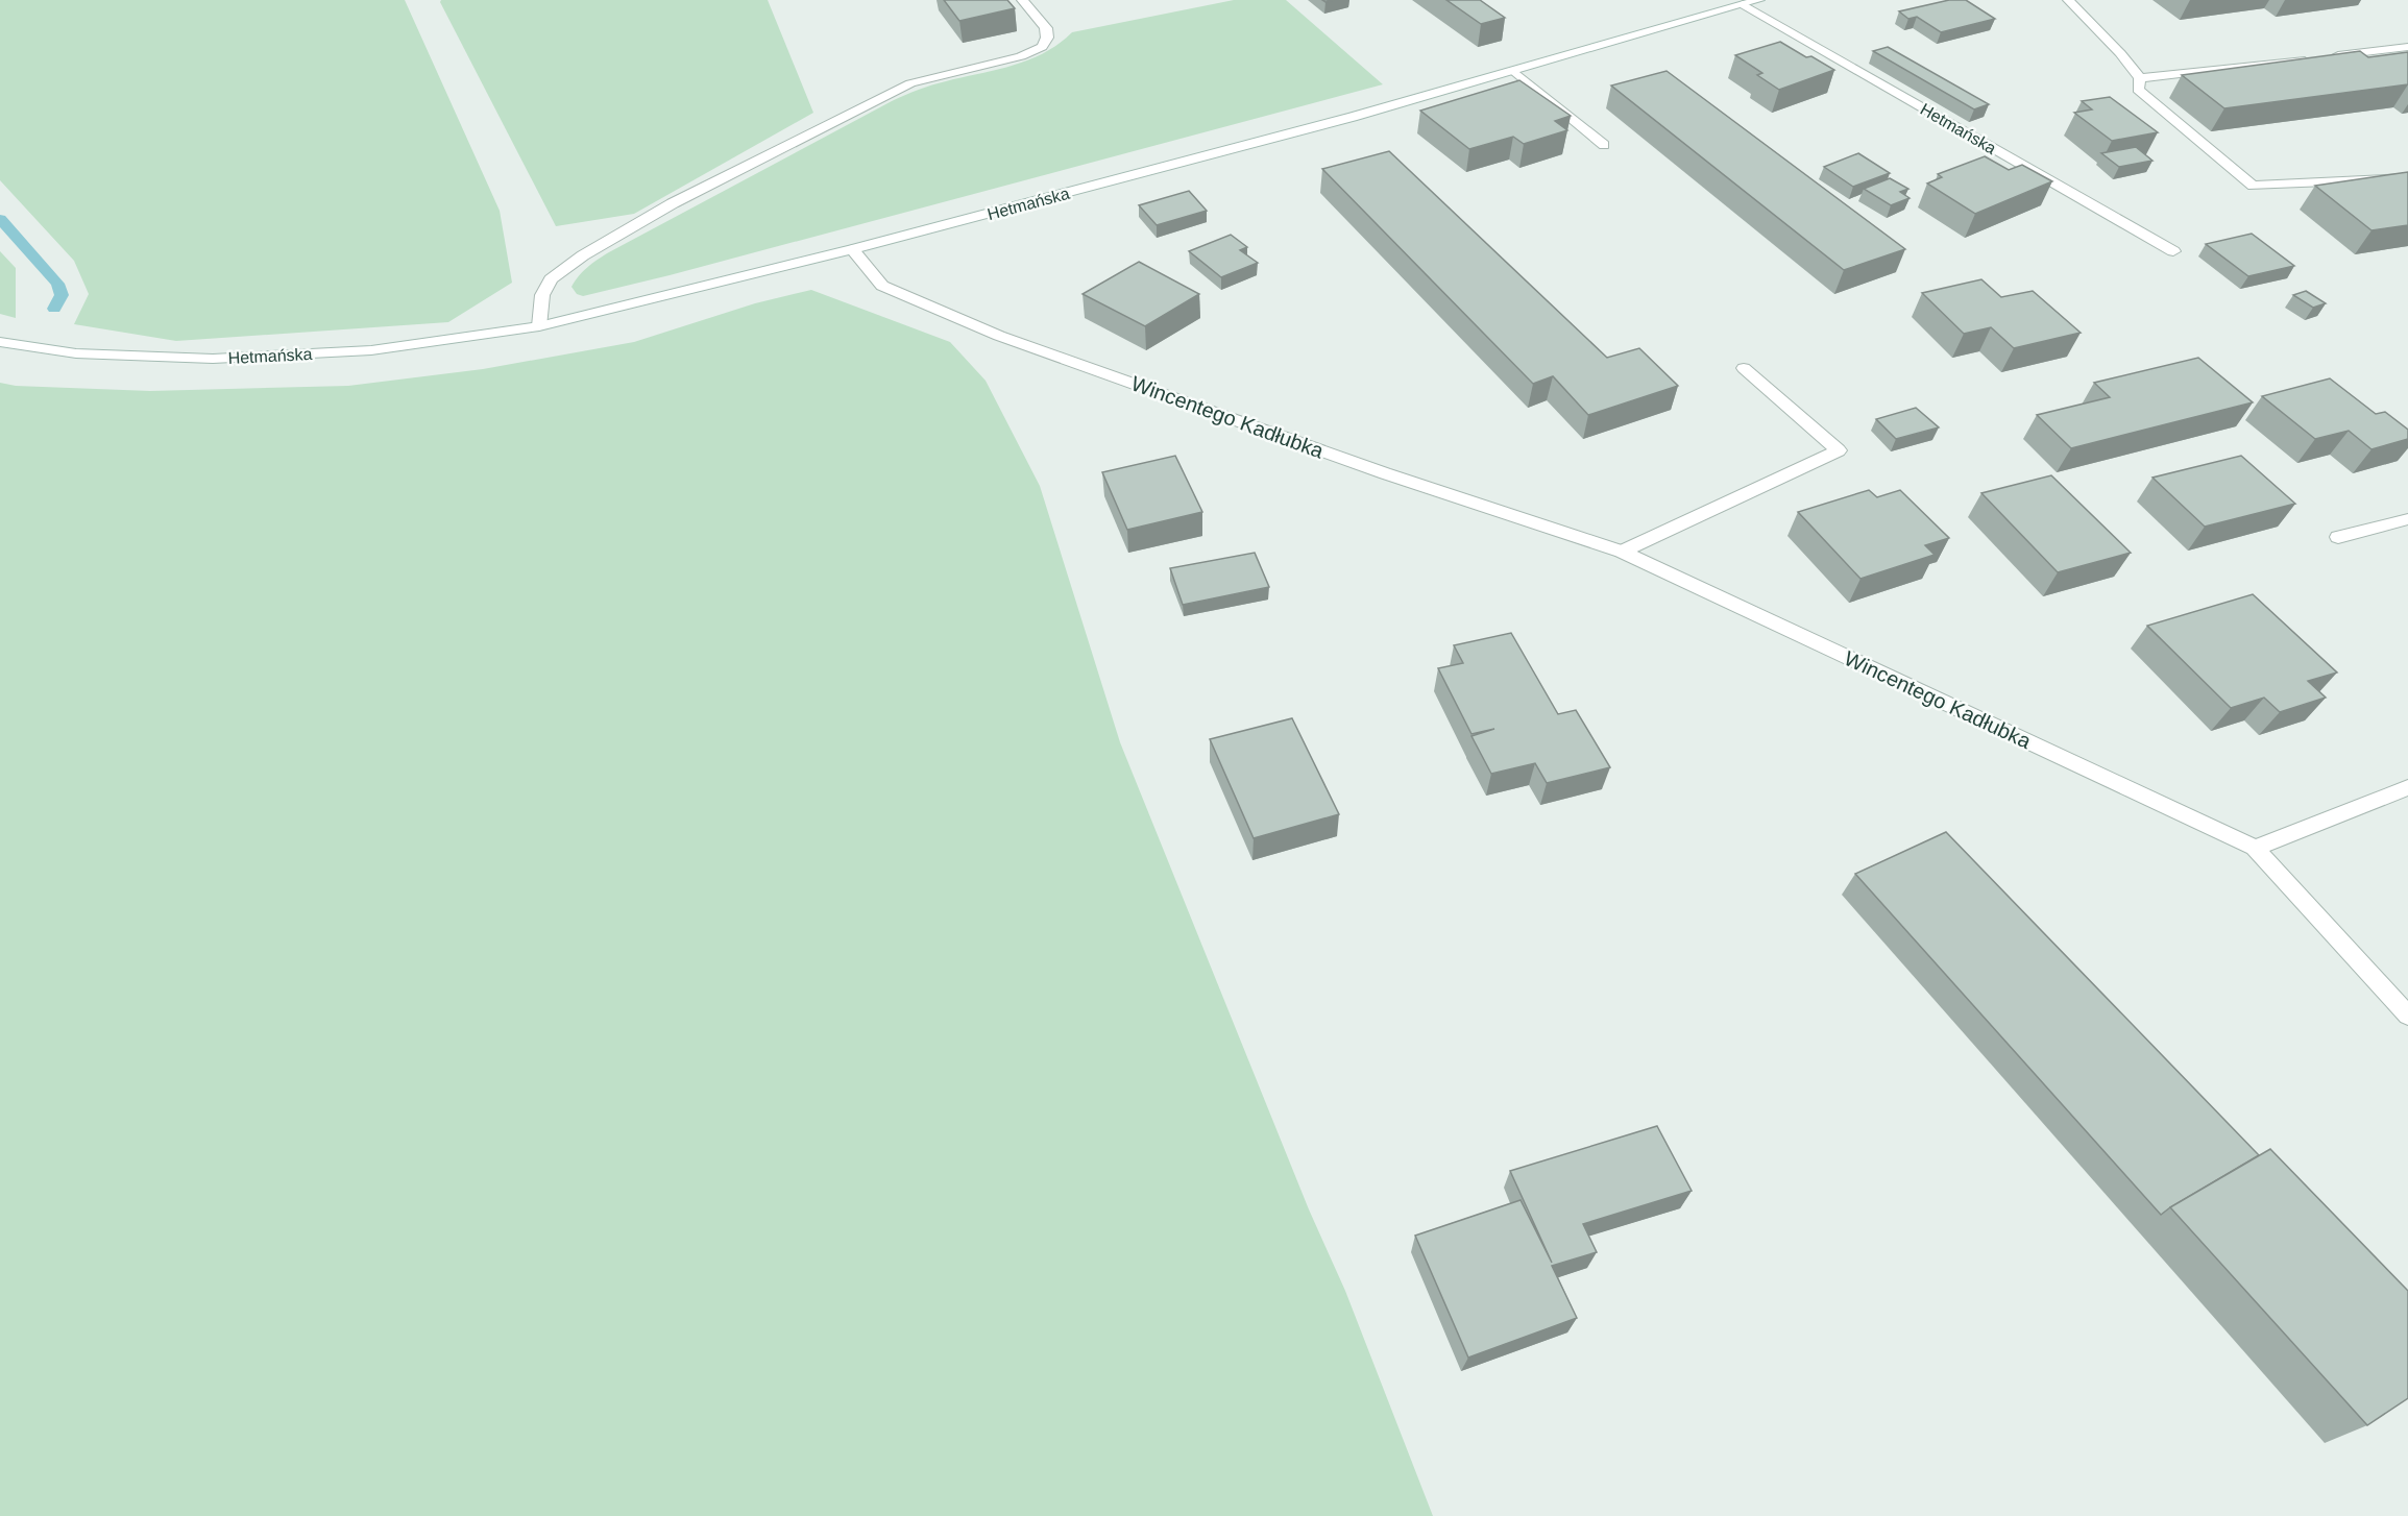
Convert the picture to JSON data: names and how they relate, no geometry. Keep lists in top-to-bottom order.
{
  "streets": {
    "street": ["Hetmańska", "Wincentego Kadłubka"]
  },
  "crossings": [
    ["Hetmańska", "Wincentego Kadłubka"]
  ]
}
